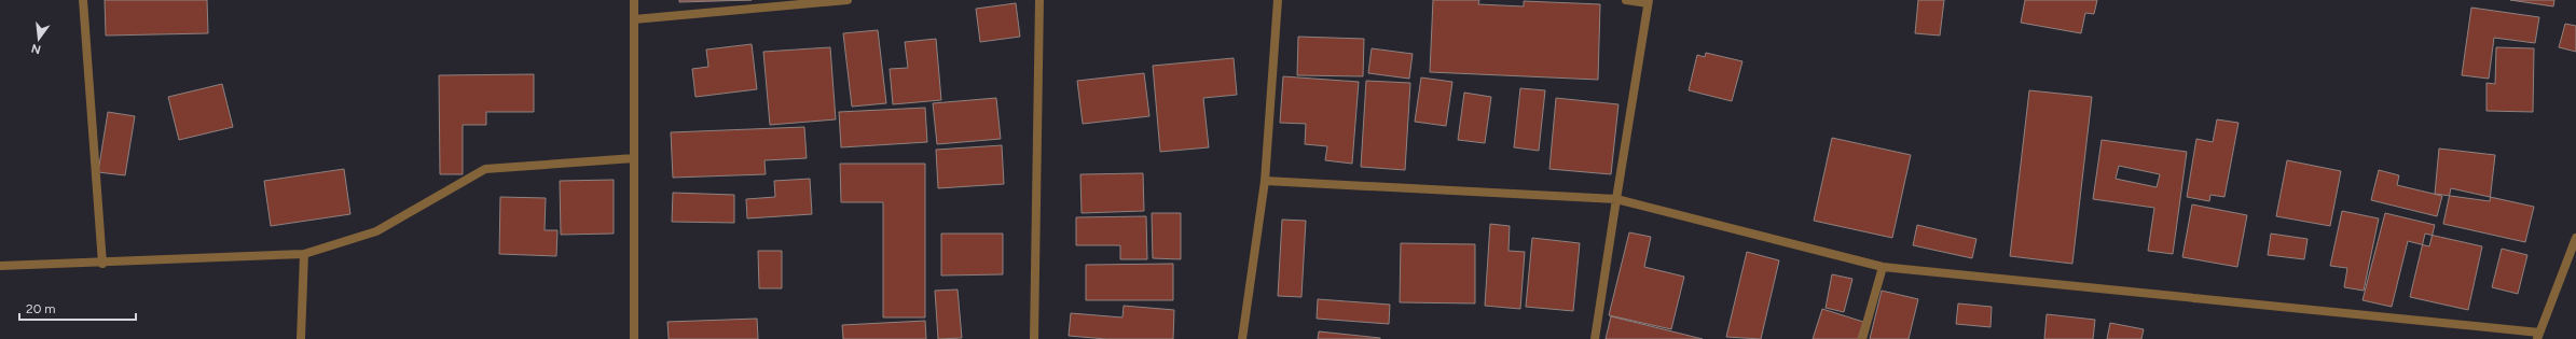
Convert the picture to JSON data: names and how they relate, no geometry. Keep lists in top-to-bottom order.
{
  "scale_bar": "20 m",
  "north": "bottom"
}
